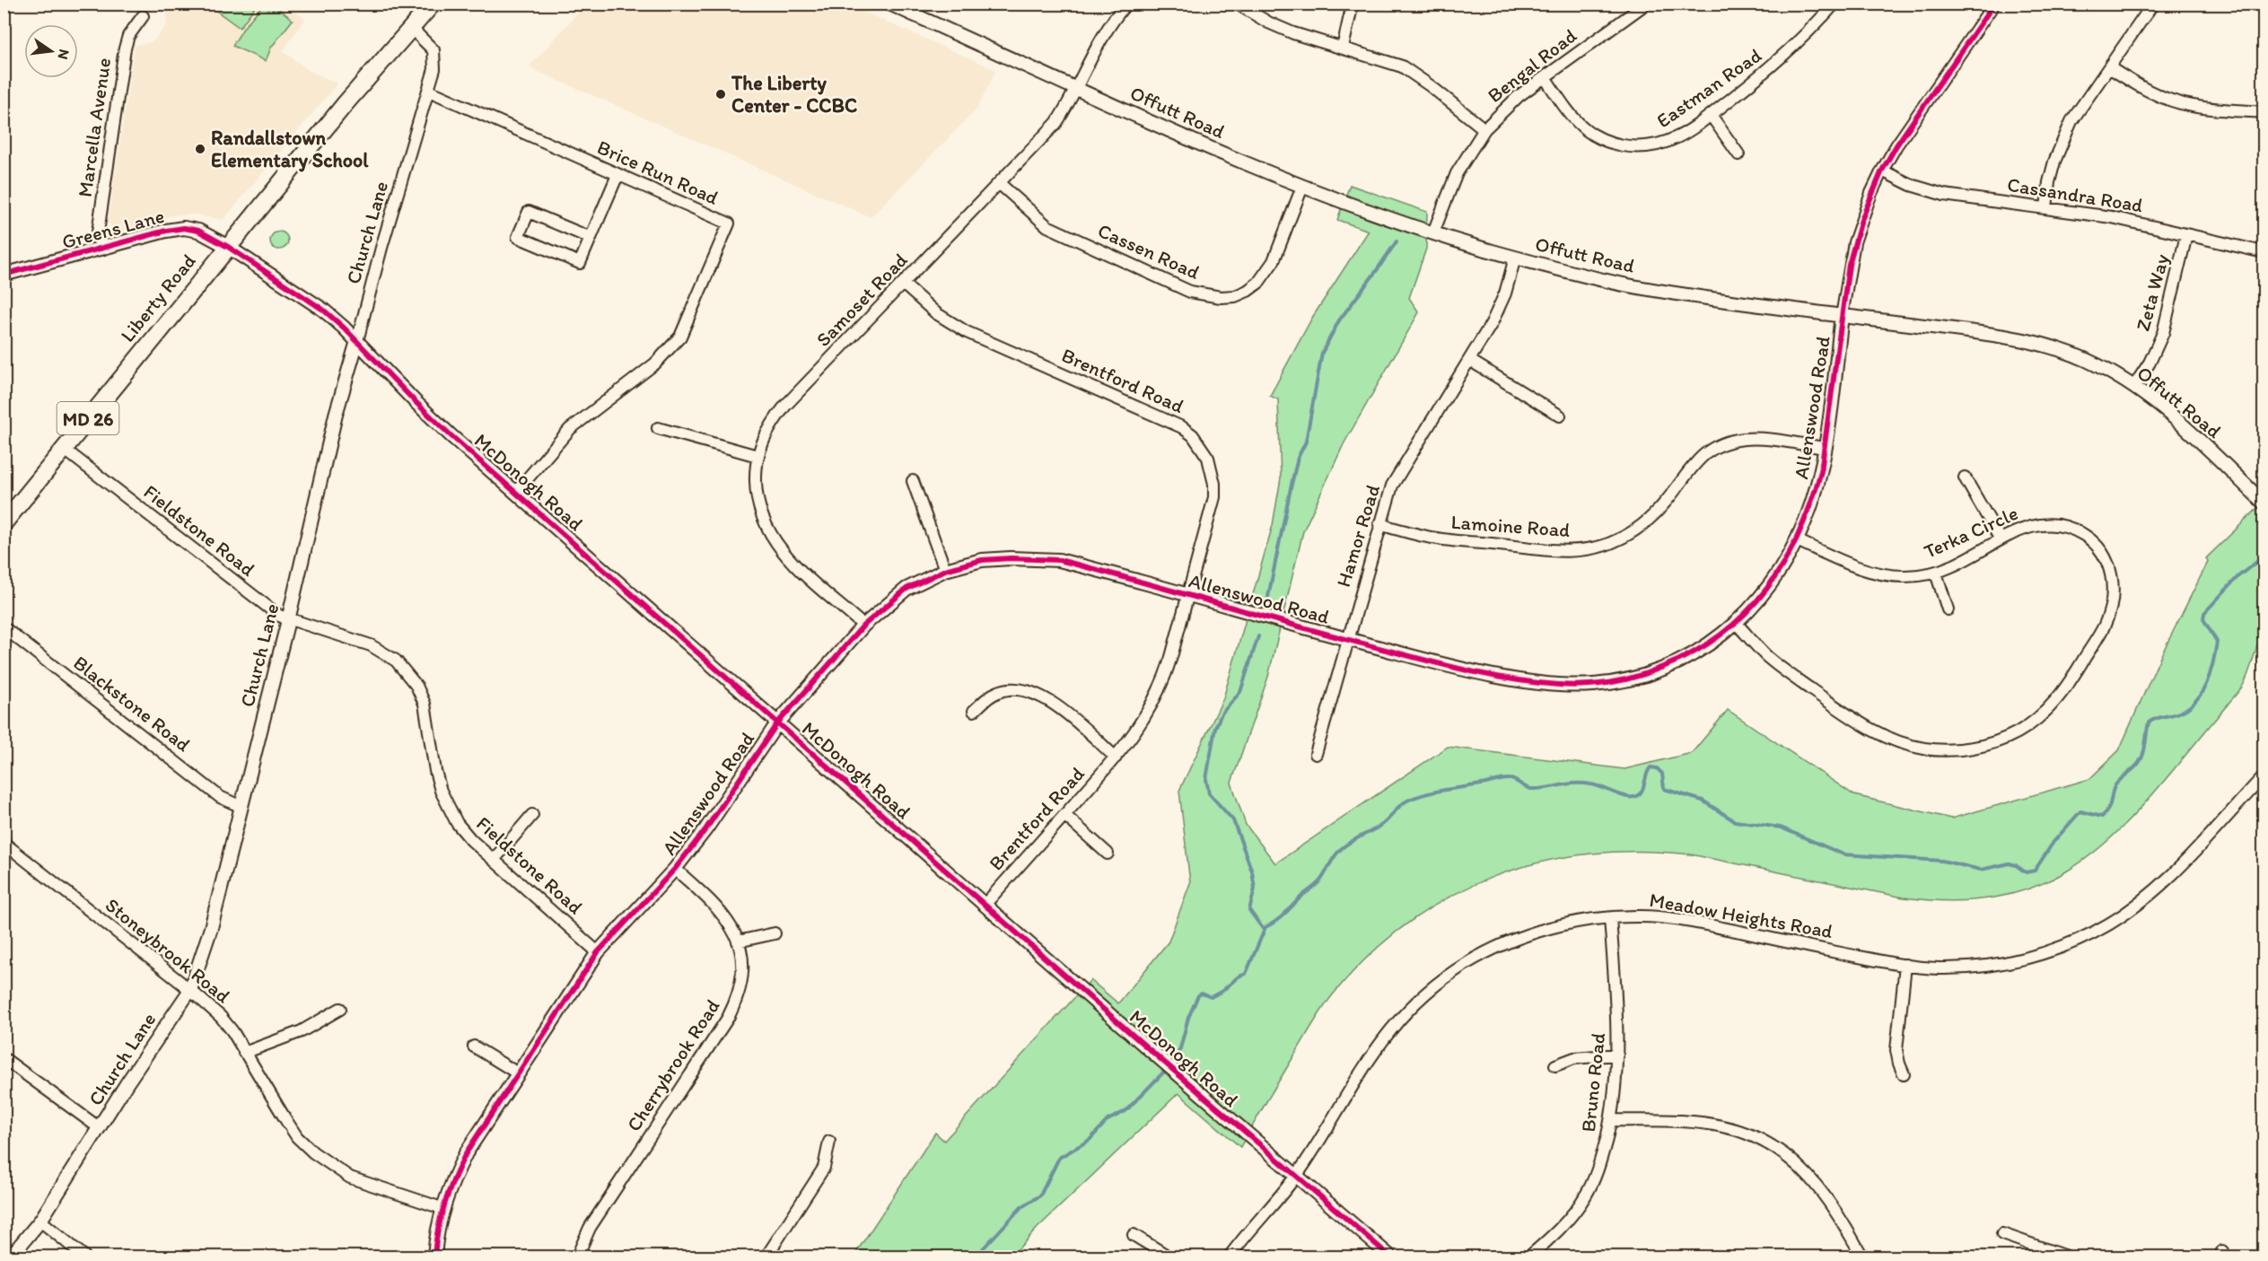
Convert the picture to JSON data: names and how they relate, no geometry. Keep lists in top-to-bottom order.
{
  "streets": {
    "main road": ["Liberty Road", "MD 26"],
    "street": [
      "Bengal Road",
      "Eastman Road",
      "Offutt Road",
      "Marcella Avenue",
      "Brice Run Road",
      "Cassandra Road",
      "Greens Lane",
      "Church Lane",
      "Cassen Road",
      "Zeta Way",
      "Samoset Road",
      "Brentford Road",
      "Allenswood Road",
      "McDonogh Road",
      "Lamoine Road",
      "Fieldstone Road",
      "Terka Circle",
      "Hamor Road",
      "Blackstone Road",
      "Meadow Heights Road",
      "Stoneybrook Road",
      "Cherrybrook Road",
      "Bruno Road"
    ]
  },
  "crossings": [
    ["Bengal Road", "Eastman Road"],
    ["Bengal Road", "Offutt Road"],
    ["Offutt Road", "Cassen Road"],
    ["Offutt Road", "Zeta Way"],
    ["Offutt Road", "Samoset Road"],
    ["Offutt Road", "Allenswood Road"],
    ["Offutt Road", "Hamor Road"],
    ["Marcella Avenue", "Greens Lane"],
    ["Brice Run Road", "Church Lane"],
    ["Brice Run Road", "McDonogh Road"],
    ["Cassandra Road", "Zeta Way"],
    ["Cassandra Road", "Allenswood Road"],
    ["Greens Lane", "Liberty Road"],
    ["Greens Lane", "McDonogh Road"],
    ["Church Lane", "Liberty Road"],
    ["Church Lane", "McDonogh Road"],
    ["Church Lane", "Fieldstone Road"],
    ["Church Lane", "Blackstone Road"],
    ["Church Lane", "Stoneybrook Road"],
    ["Cassen Road", "Samoset Road"],
    ["Liberty Road", "McDonogh Road"],
    ["Liberty Road", "Fieldstone Road"],
    ["Samoset Road", "Brentford Road"],
    ["Samoset Road", "Allenswood Road"],
    ["Brentford Road", "Allenswood Road"],
    ["Brentford Road", "McDonogh Road"],
    ["Allenswood Road", "McDonogh Road"],
    ["Allenswood Road", "Lamoine Road"],
    ["Allenswood Road", "Fieldstone Road"],
    ["Allenswood Road", "Terka Circle"],
    ["Allenswood Road", "Hamor Road"],
    ["Allenswood Road", "Stoneybrook Road"],
    ["Allenswood Road", "Cherrybrook Road"],
    ["McDonogh Road", "Meadow Heights Road"],
    ["Lamoine Road", "Hamor Road"],
    ["Meadow Heights Road", "Bruno Road"]
  ],
  "places": ["The Liberty Center - CCBC", "Randallstown Elementary School"],
  "north": "right"
}
